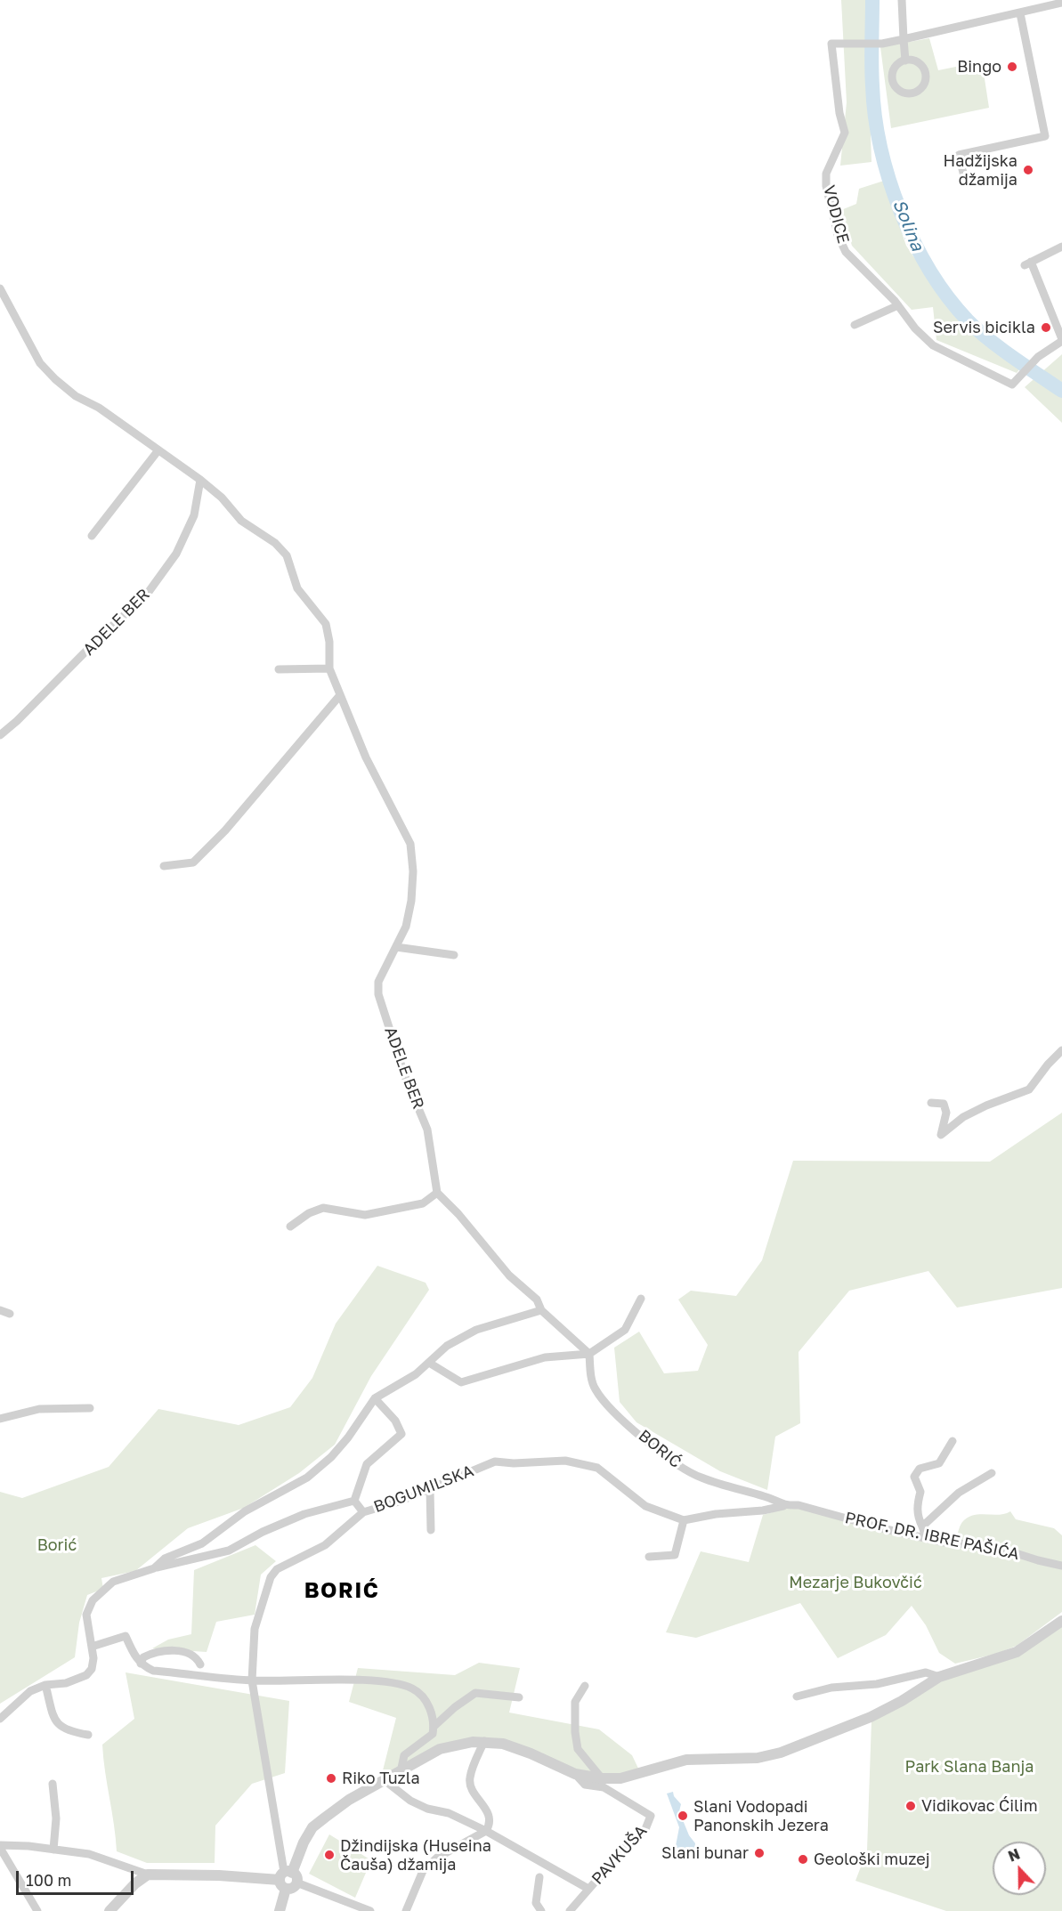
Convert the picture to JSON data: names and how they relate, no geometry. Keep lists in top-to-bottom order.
{
  "streets": {
    "street": [
      "VODICE",
      "ADELE BER",
      "BORIĆ",
      "BOGUMILSKA",
      "PROF. DR. IBRE PAŠIĆA",
      "PAVKUŠA"
    ]
  },
  "crossings": [
    ["BORIĆ", "PROF. DR. IBRE PAŠIĆA"]
  ],
  "districts": ["BORIĆ"],
  "water": ["Solina"],
  "parks": ["Borić", "Mezarje Bukovčić", "Park Slana Banja"],
  "places": [
    "Bingo",
    "Hadžijska džamija",
    "Servis bicikla",
    "Riko Tuzla",
    "Vidikovac Ćilim",
    "Slani Vodopadi Panonskih Jezera",
    "Slani bunar",
    "Džindijska (Huseina Čauša) džamija",
    "Geološki muzej"
  ],
  "scale_bar": "100 m",
  "north": "top"
}
